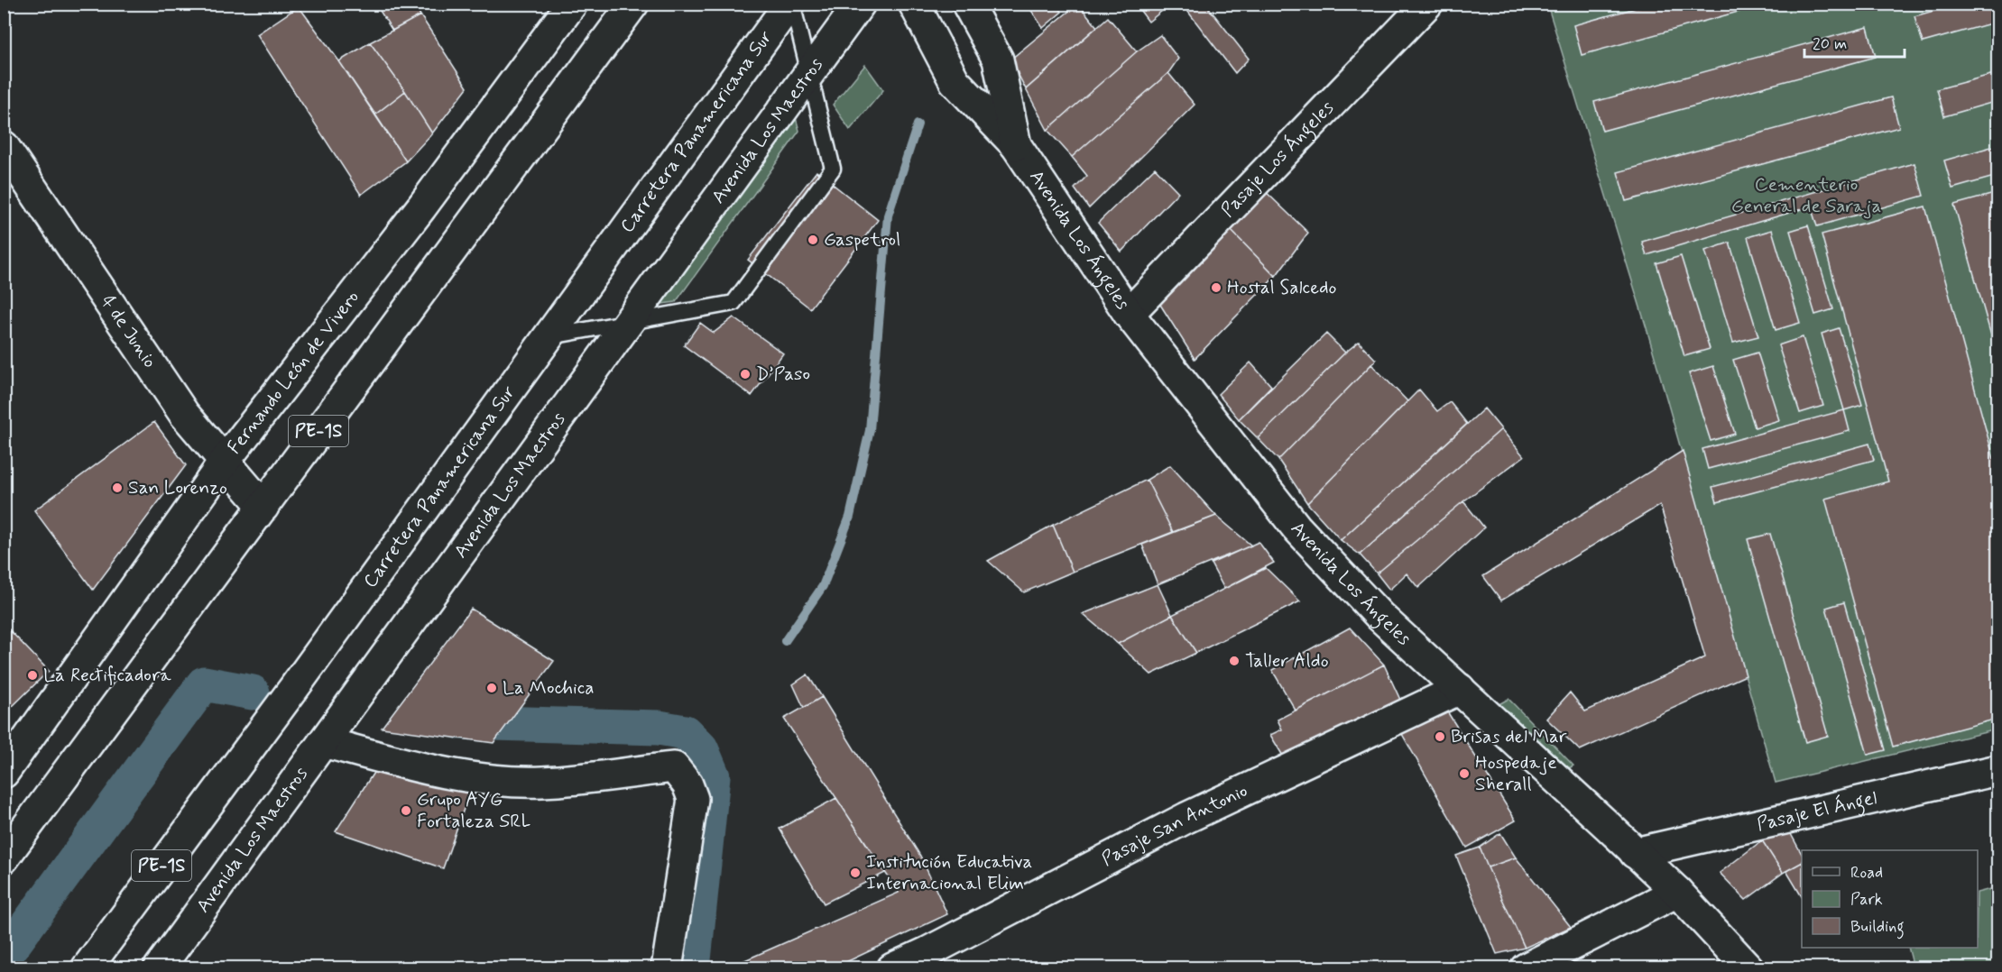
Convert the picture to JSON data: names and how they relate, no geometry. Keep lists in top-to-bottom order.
{
  "streets": {
    "main road": [
      "Carretera Panamericana Sur",
      "Avenida Los Maestros",
      "Pasaje Los Ángeles",
      "Avenida Los Ángeles",
      "4 de Junio",
      "Fernando León de Vivero",
      "PE-1S",
      "Pasaje El Ángel",
      "Pasaje San Antonio"
    ]
  },
  "crossings": [
    ["Pasaje Los Ángeles", "Avenida Los Ángeles"],
    ["Avenida Los Ángeles", "Pasaje El Ángel"],
    ["Avenida Los Ángeles", "Pasaje San Antonio"],
    ["4 de Junio", "Fernando León de Vivero"],
    ["4 de Junio", "PE-1S"]
  ],
  "parks": ["Cementerio General de Saraja"],
  "places": [
    "Gaspetrol",
    "Hostal Salcedo",
    "D’Paso",
    "San Lorenzo",
    "Taller Aldo",
    "La Rectificadora",
    "La Mochica",
    "Brisas del Mar",
    "Hospedaje Sherall",
    "Grupo AYG Fortaleza SRL",
    "Institución Educativa Internacional Elim"
  ],
  "legend": ["Road", "Park", "Building"],
  "scale_bar": "20 m"
}
